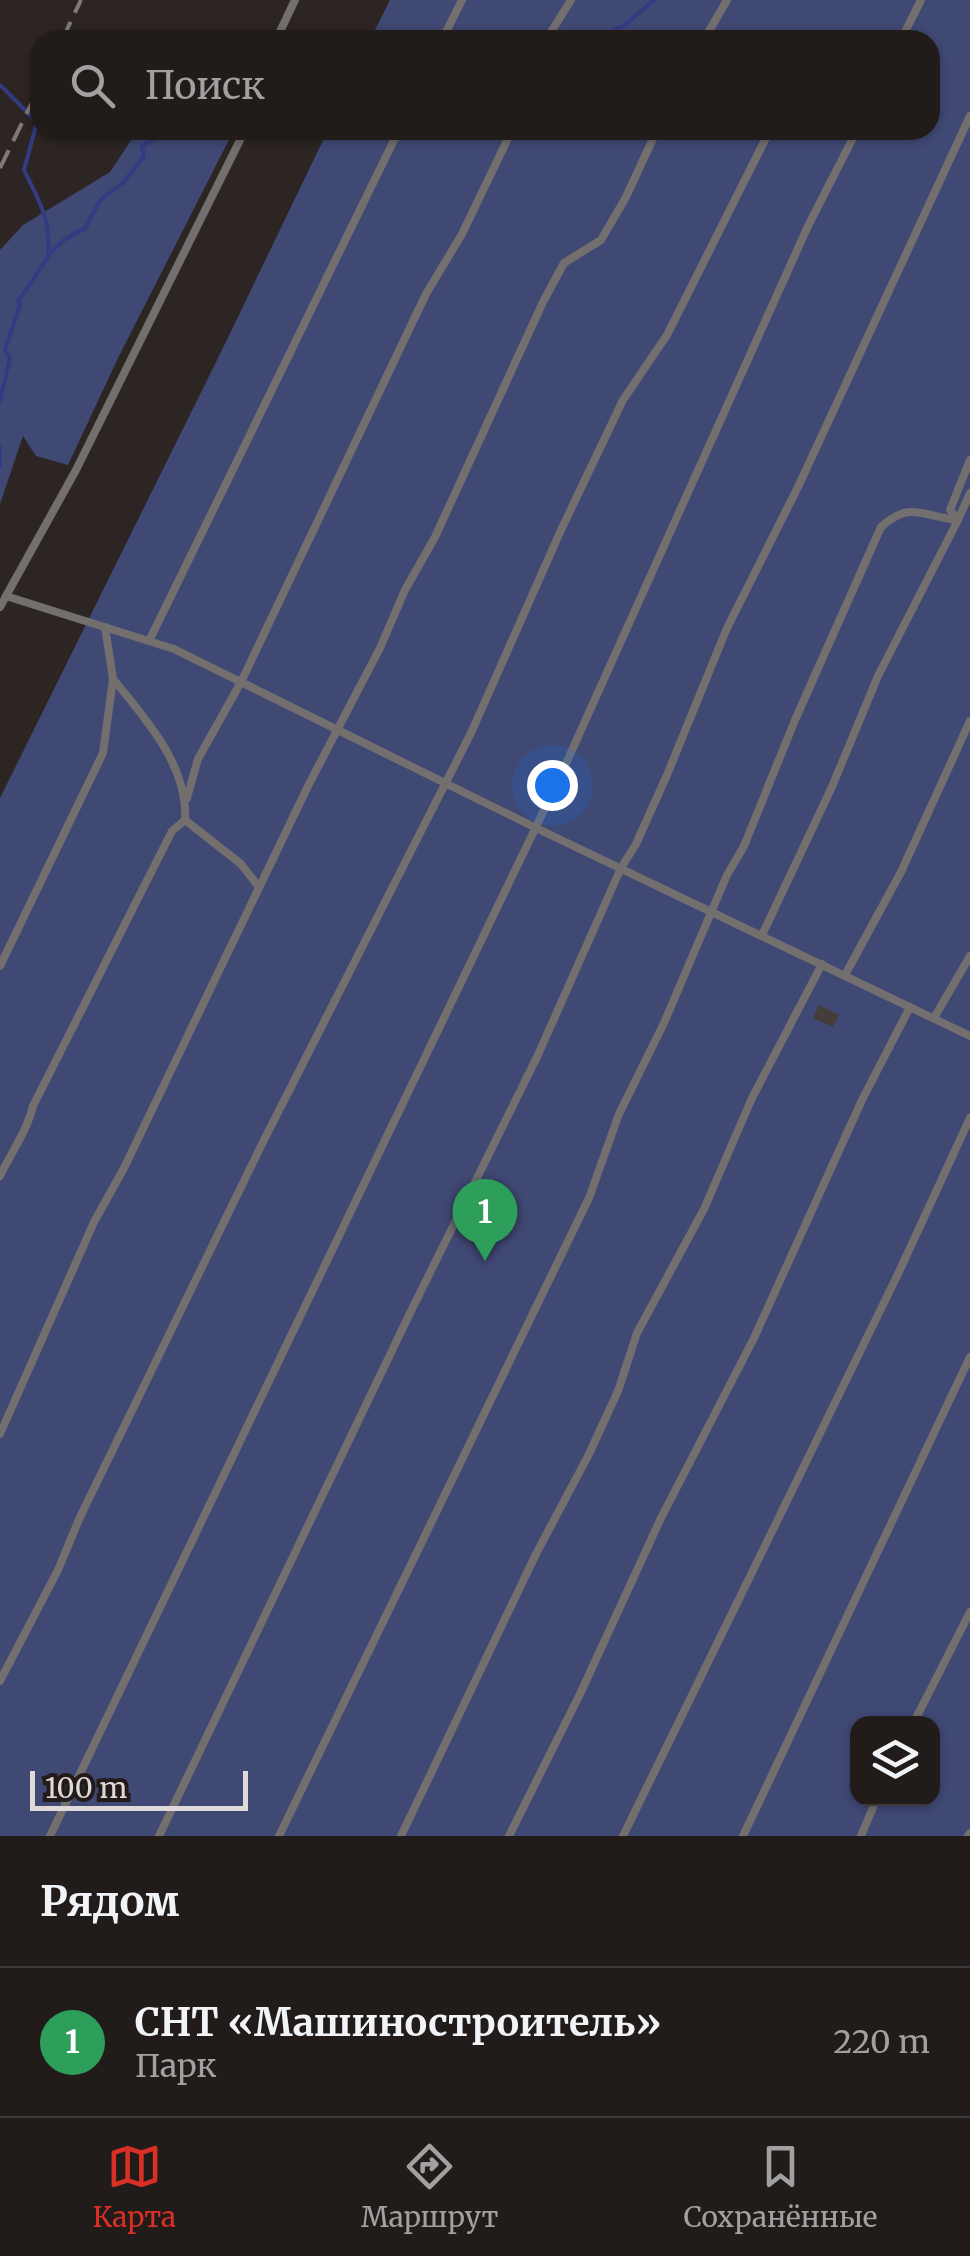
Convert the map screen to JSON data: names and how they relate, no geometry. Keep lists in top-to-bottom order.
{
  "scale_bar": "100 m",
  "page": {
    "search": "Поиск",
    "pins": "1",
    "scale": "100 m",
    "heading": "Рядом",
    "list": [
      {
        "mark": "1",
        "name": "СНТ «Машиностроитель»",
        "note": "Парк",
        "value": "220 m"
      }
    ],
    "nav": ["Карта", "Маршрут", "Сохранённые"]
  }
}
